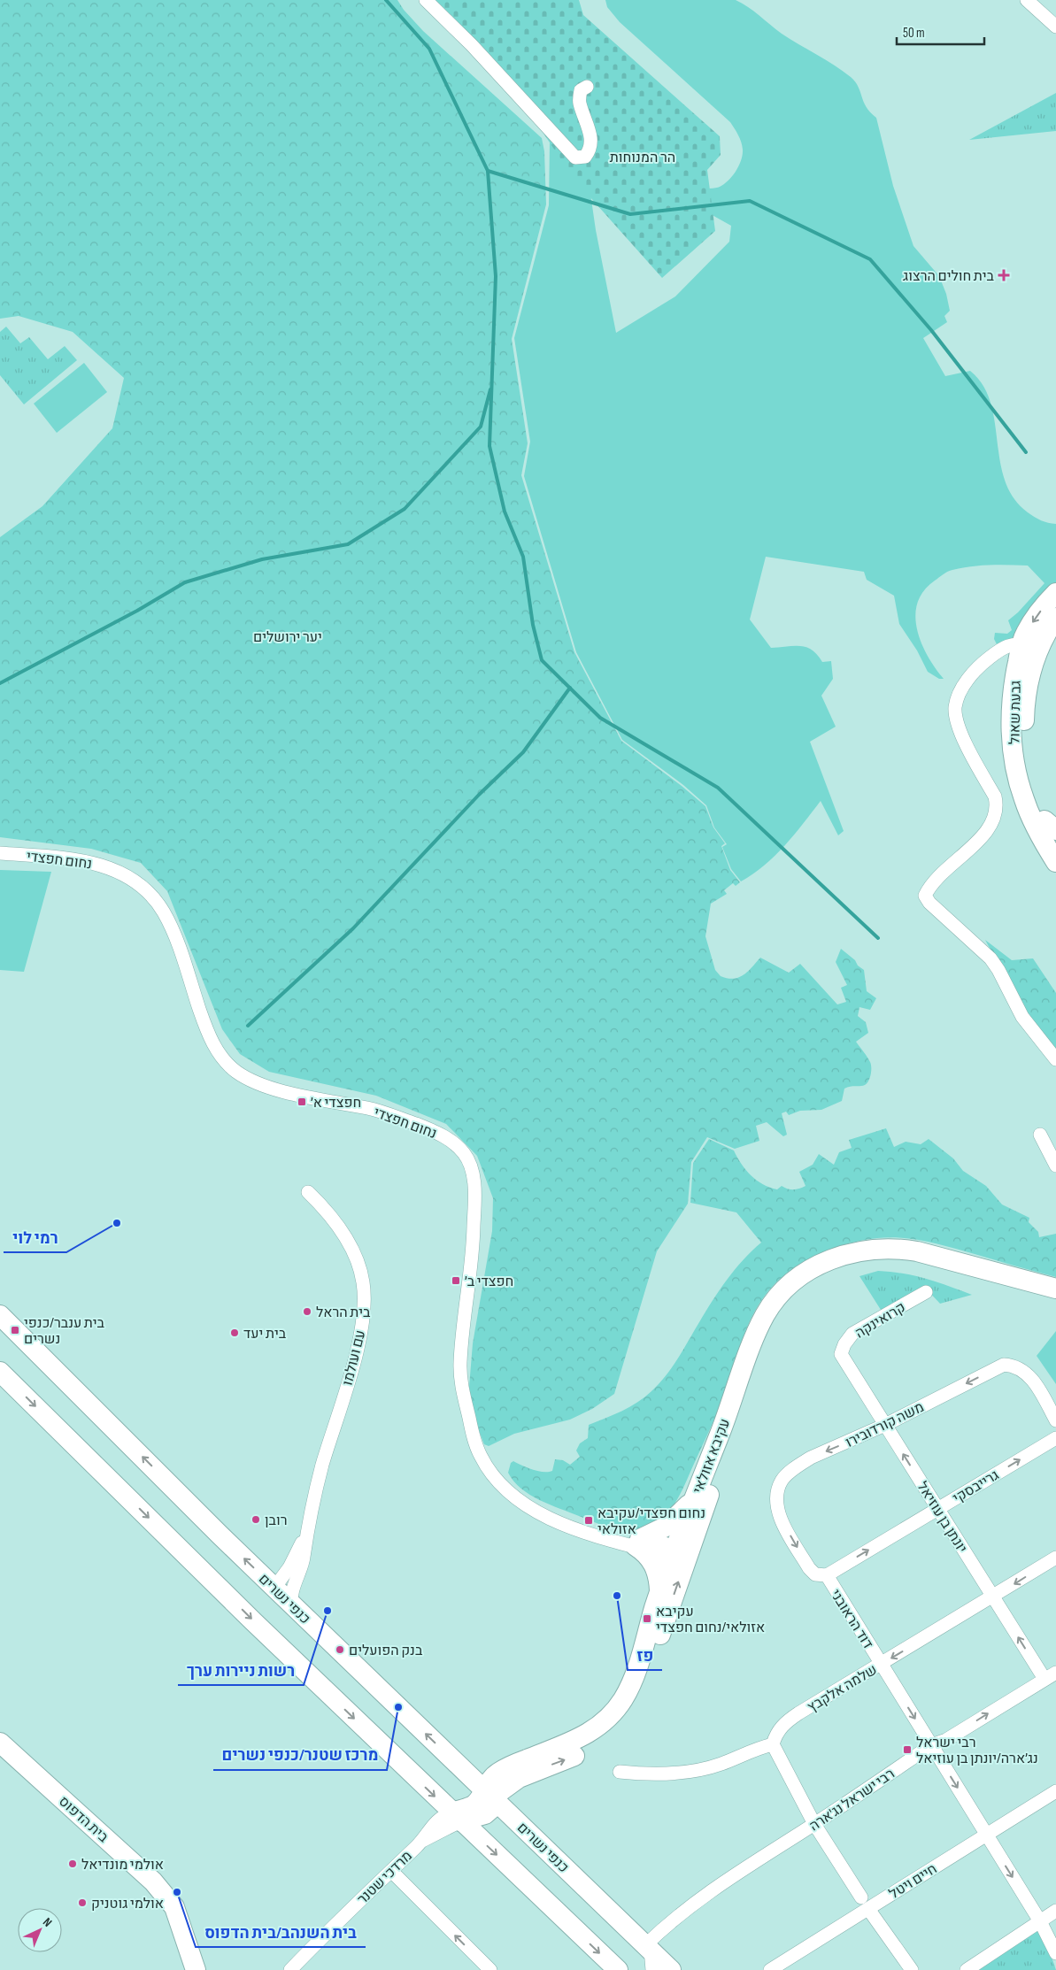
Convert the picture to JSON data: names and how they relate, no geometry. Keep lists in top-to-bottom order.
{
  "streets": {
    "street": [
      "גבעת שאול",
      "נחום חפצדי",
      "קרואינקה",
      "עם ועולמו",
      "משה קורדובירו",
      "עקיבא אזולאי",
      "גרייבסקי",
      "יונתן בן עוזיאל",
      "כנפי נשרים",
      "דוד הראובני",
      "שלמה אלקבץ",
      "רבי ישראל נג'ארה",
      "בית הדפוס",
      "מרדכי שטנר",
      "חיים ויטל"
    ]
  },
  "crossings": [
    ["נחום חפצדי", "עקיבא אזולאי"],
    ["קרואינקה", "יונתן בן עוזיאל"],
    ["עם ועולמו", "כנפי נשרים"],
    ["משה קורדובירו", "יונתן בן עוזיאל"],
    ["משה קורדובירו", "דוד הראובני"],
    ["עקיבא אזולאי", "כנפי נשרים"],
    ["עקיבא אזולאי", "מרדכי שטנר"],
    ["גרייבסקי", "יונתן בן עוזיאל"],
    ["גרייבסקי", "דוד הראובני"],
    ["יונתן בן עוזיאל", "שלמה אלקבץ"],
    ["יונתן בן עוזיאל", "רבי ישראל נג'ארה"],
    ["כנפי נשרים", "רבי ישראל נג'ארה"],
    ["דוד הראובני", "שלמה אלקבץ"],
    ["דוד הראובני", "רבי ישראל נג'ארה"],
    ["דוד הראובני", "חיים ויטל"]
  ],
  "one_way": [
    "משה קורדובירו",
    "גרייבסקי",
    "יונתן בן עוזיאל",
    "דוד הראובני",
    "שלמה אלקבץ"
  ],
  "parks": ["הר המנוחות", "יער ירושלים"],
  "places": {
    "health": ["בית חולים הרצוג"],
    "transit": [
      "חפצדי א׳",
      "חפצדי ב׳",
      "בית ענבר/כנפי נשרים",
      "נחום חפצדי/עקיבא אזולאי",
      "עקיבא אזולאי/נחום חפצדי",
      "רבי ישראל נג׳ארה/יונתן בן עוזיאל"
    ],
    "other": [
      "רמי לוי",
      "בית הראל",
      "בית יעד",
      "רובן",
      "פז",
      "רשות ניירות ערך",
      "בנק הפועלים",
      "מרכז שטנר/כנפי נשרים",
      "אולמי מונדיאל",
      "בית השנהב/בית הדפוס",
      "אולמי גוטניק"
    ]
  },
  "scale_bar": "50 m",
  "north": "top right"
}
